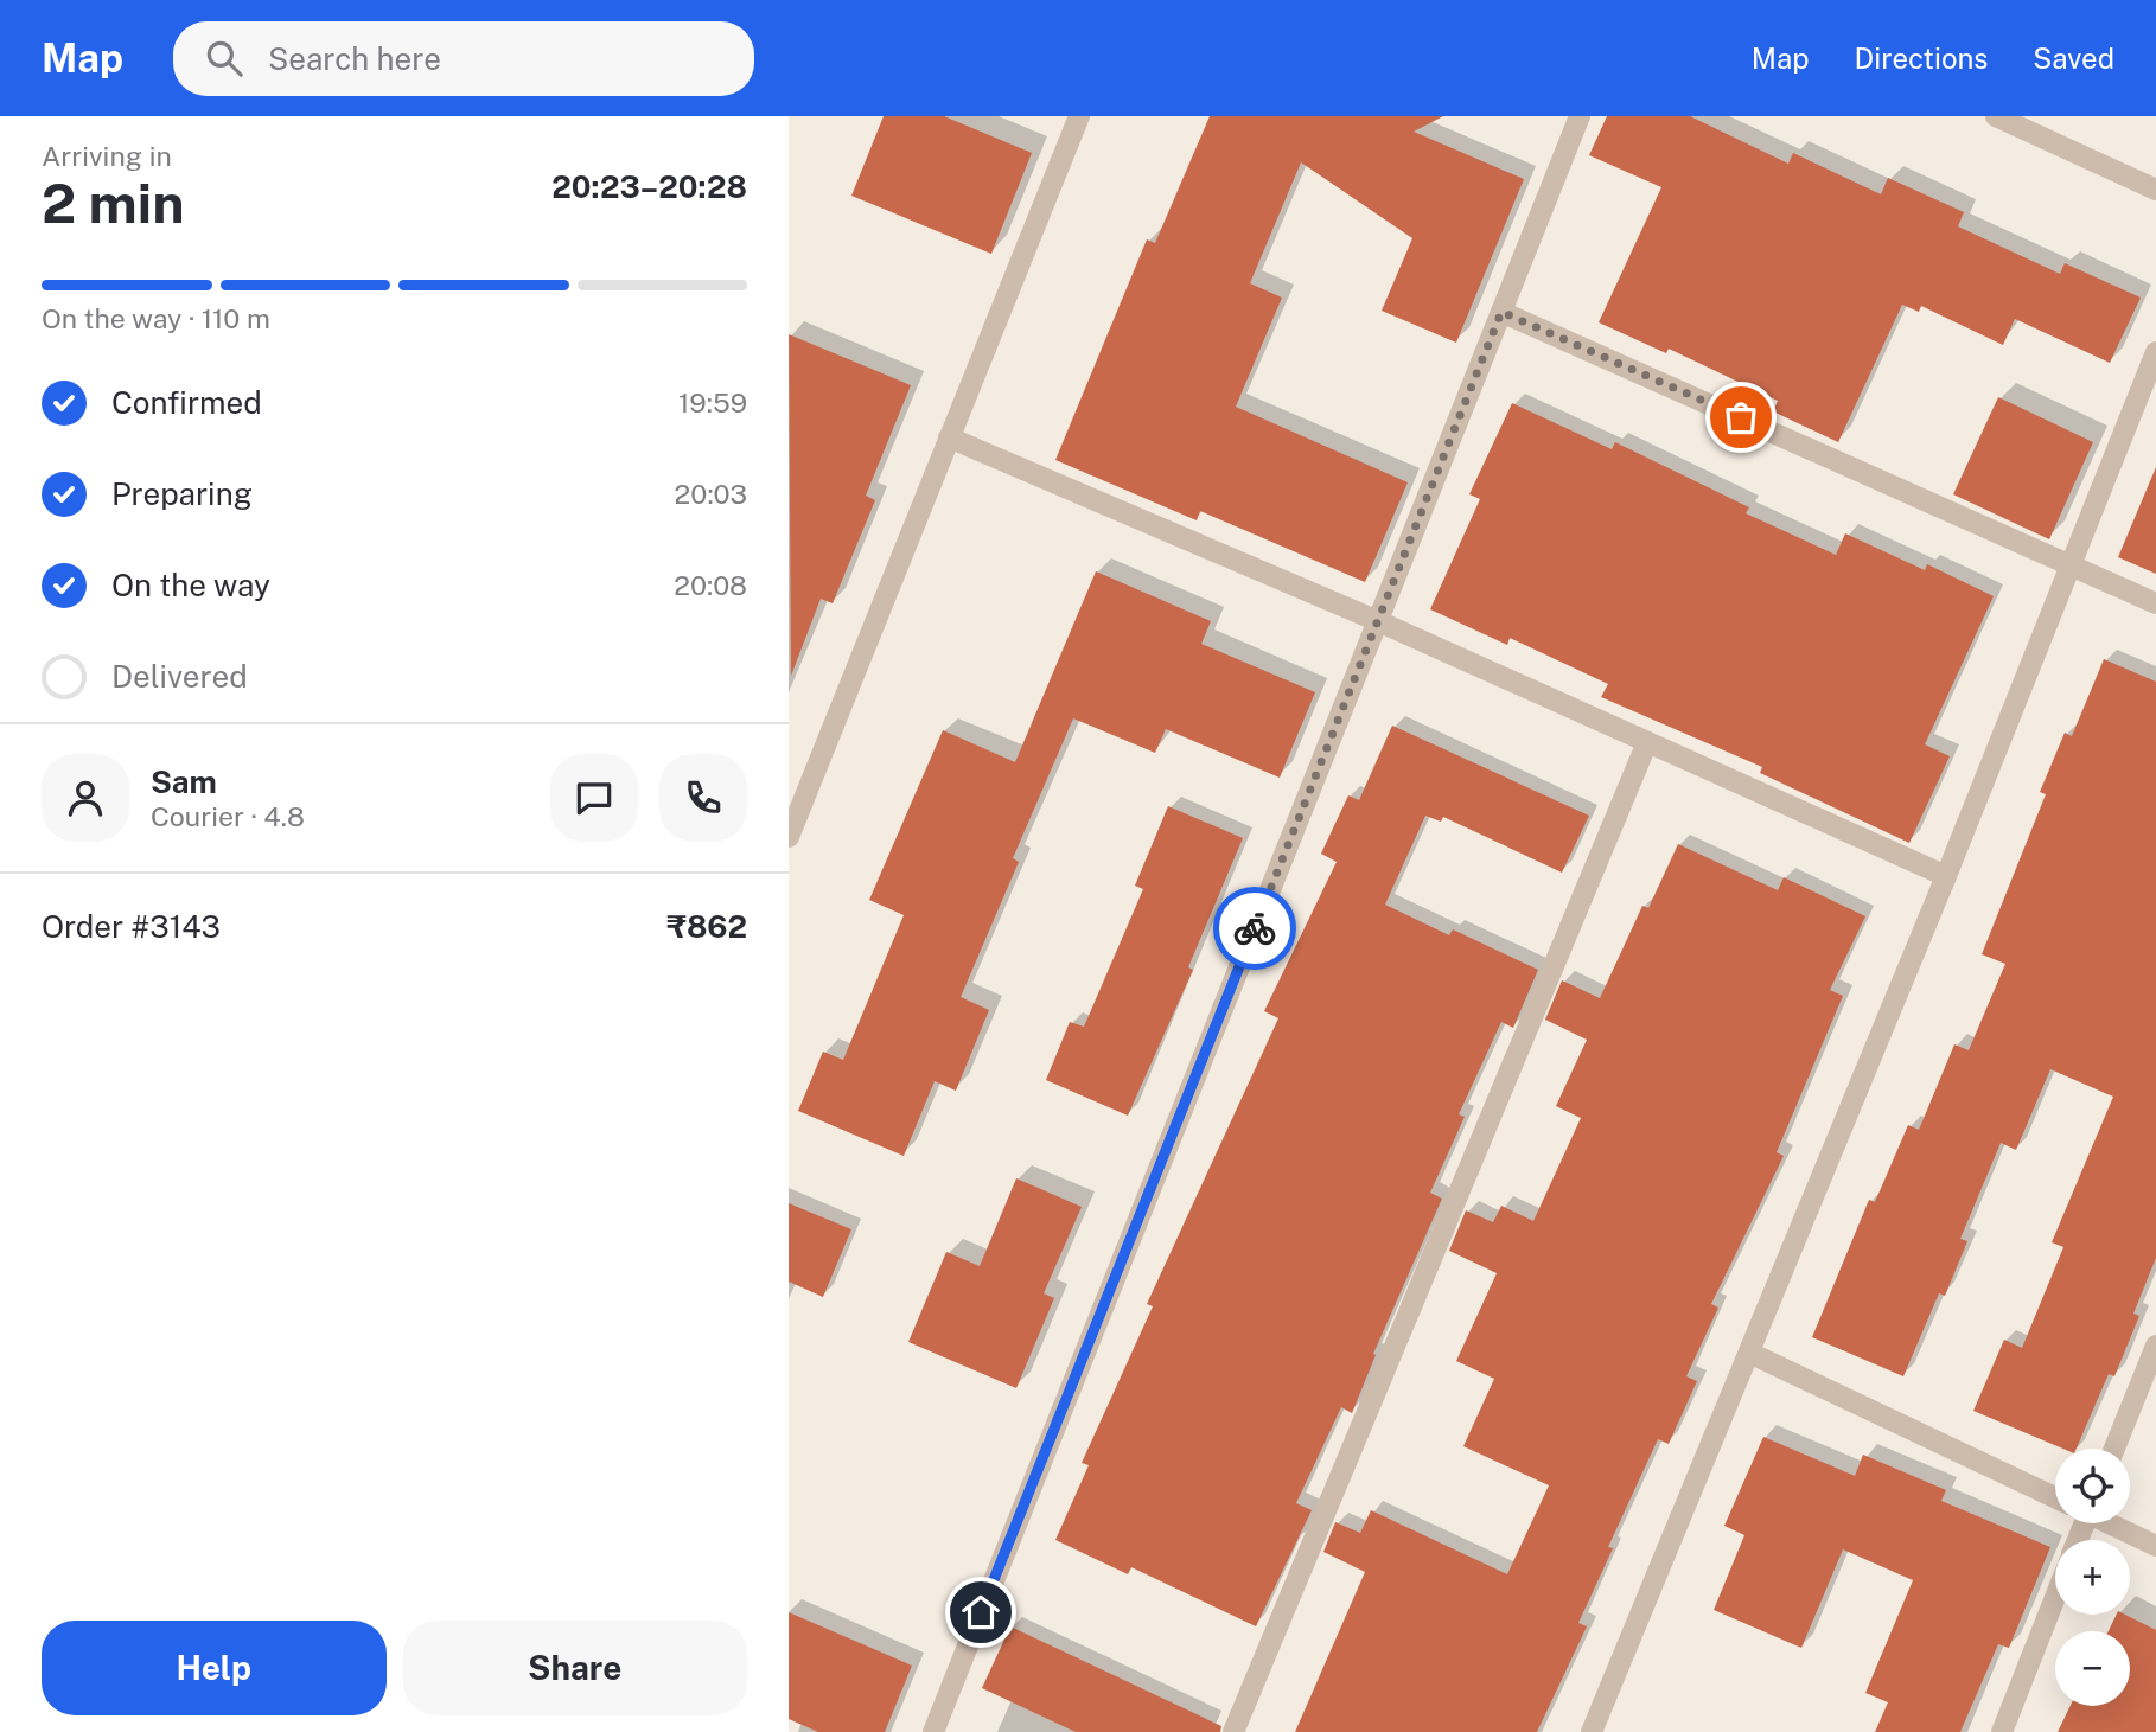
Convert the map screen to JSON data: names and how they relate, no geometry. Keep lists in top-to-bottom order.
{
  "page": {
    "header": "Map",
    "search": "Search here",
    "nav": ["Map", "Directions", "Saved"],
    "heading": ["2 min", "Arriving in", "20:23–20:28"],
    "panel": [
      "Sam",
      "Courier · 4.8",
      "Order #3143",
      "₹862"
    ],
    "bar": "On the way · 110 m",
    "list": [
      ["Confirmed", "19:59"],
      ["Preparing", "20:03"],
      ["On the way", "20:08"],
      "Delivered"
    ],
    "map_buttons": ["+", "−"],
    "buttons": ["Help", "Share"]
  }
}
